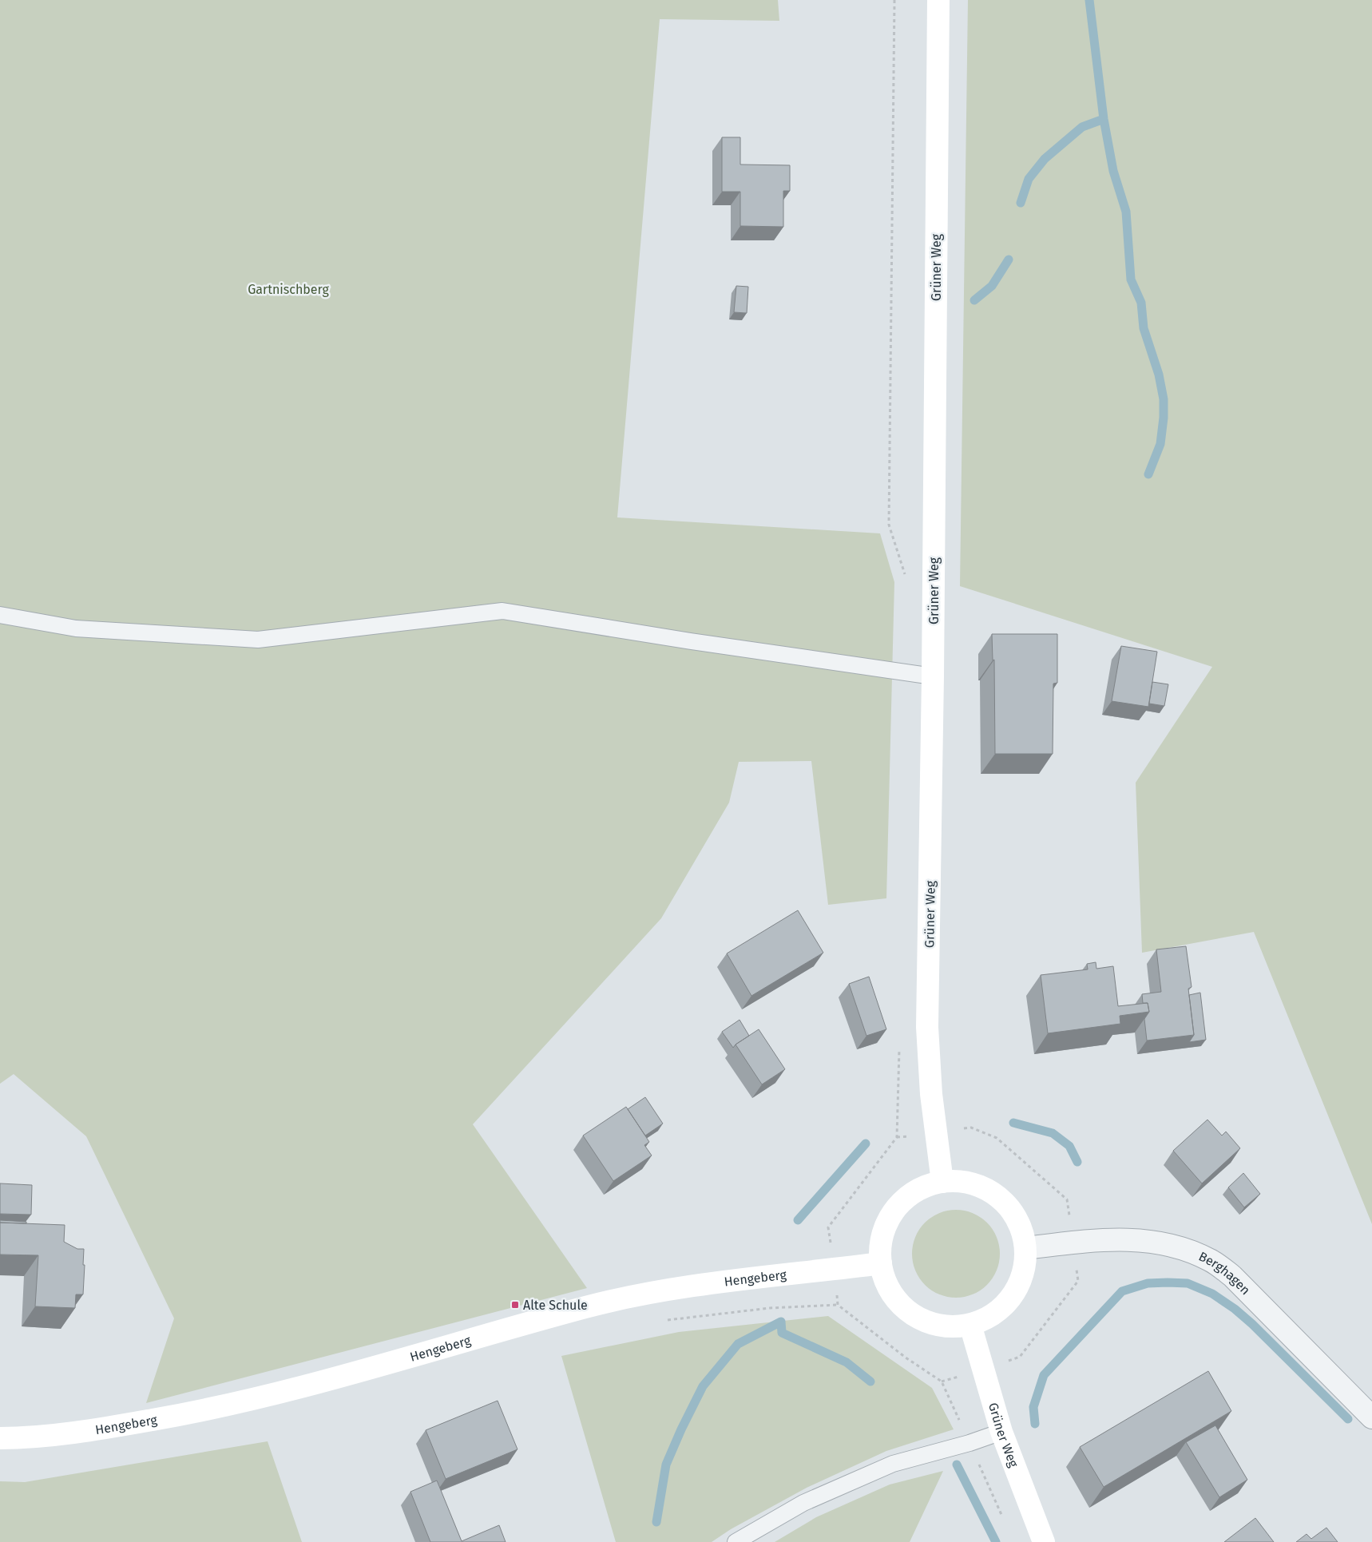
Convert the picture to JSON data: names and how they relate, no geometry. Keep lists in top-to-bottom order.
{
  "streets": {
    "street": ["Grüner Weg", "Berghagen", "Hengeberg"]
  },
  "parks": ["Gartnischberg"],
  "places": {
    "transit": ["Alte Schule"]
  }
}
